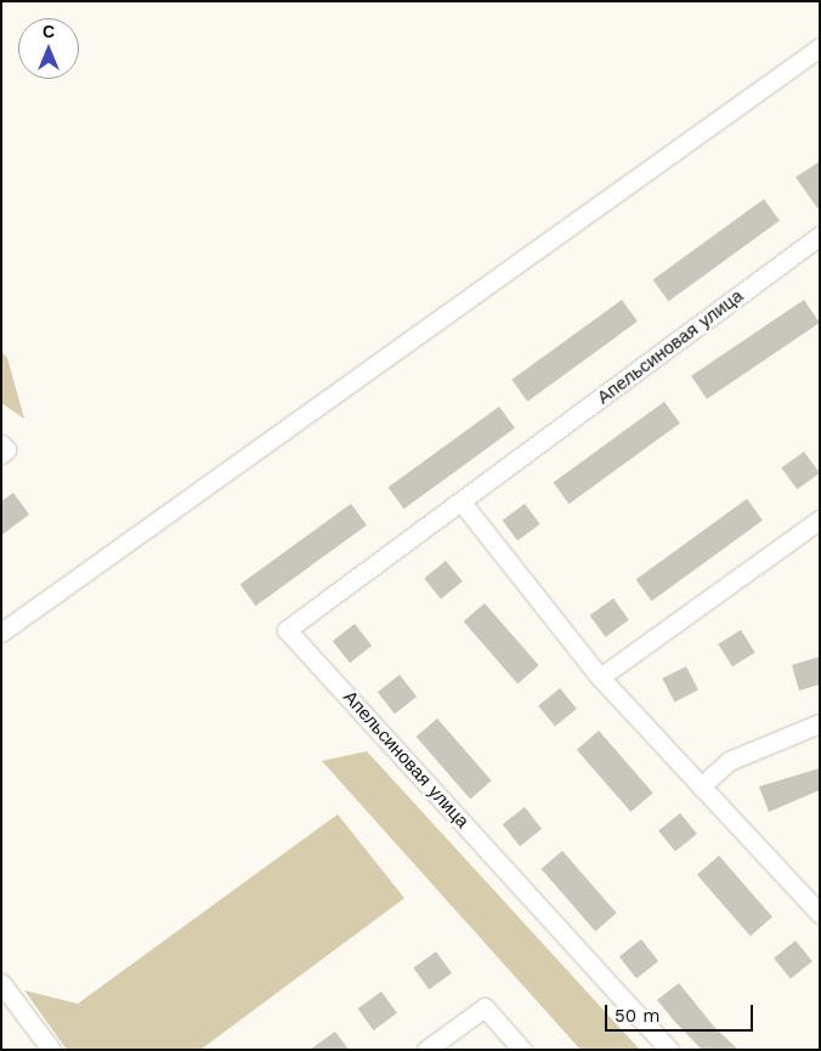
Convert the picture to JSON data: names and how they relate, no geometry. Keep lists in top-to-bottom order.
{
  "streets": {
    "street": ["Апельсиновая улица"]
  },
  "scale_bar": "50 m",
  "north": "top"
}
